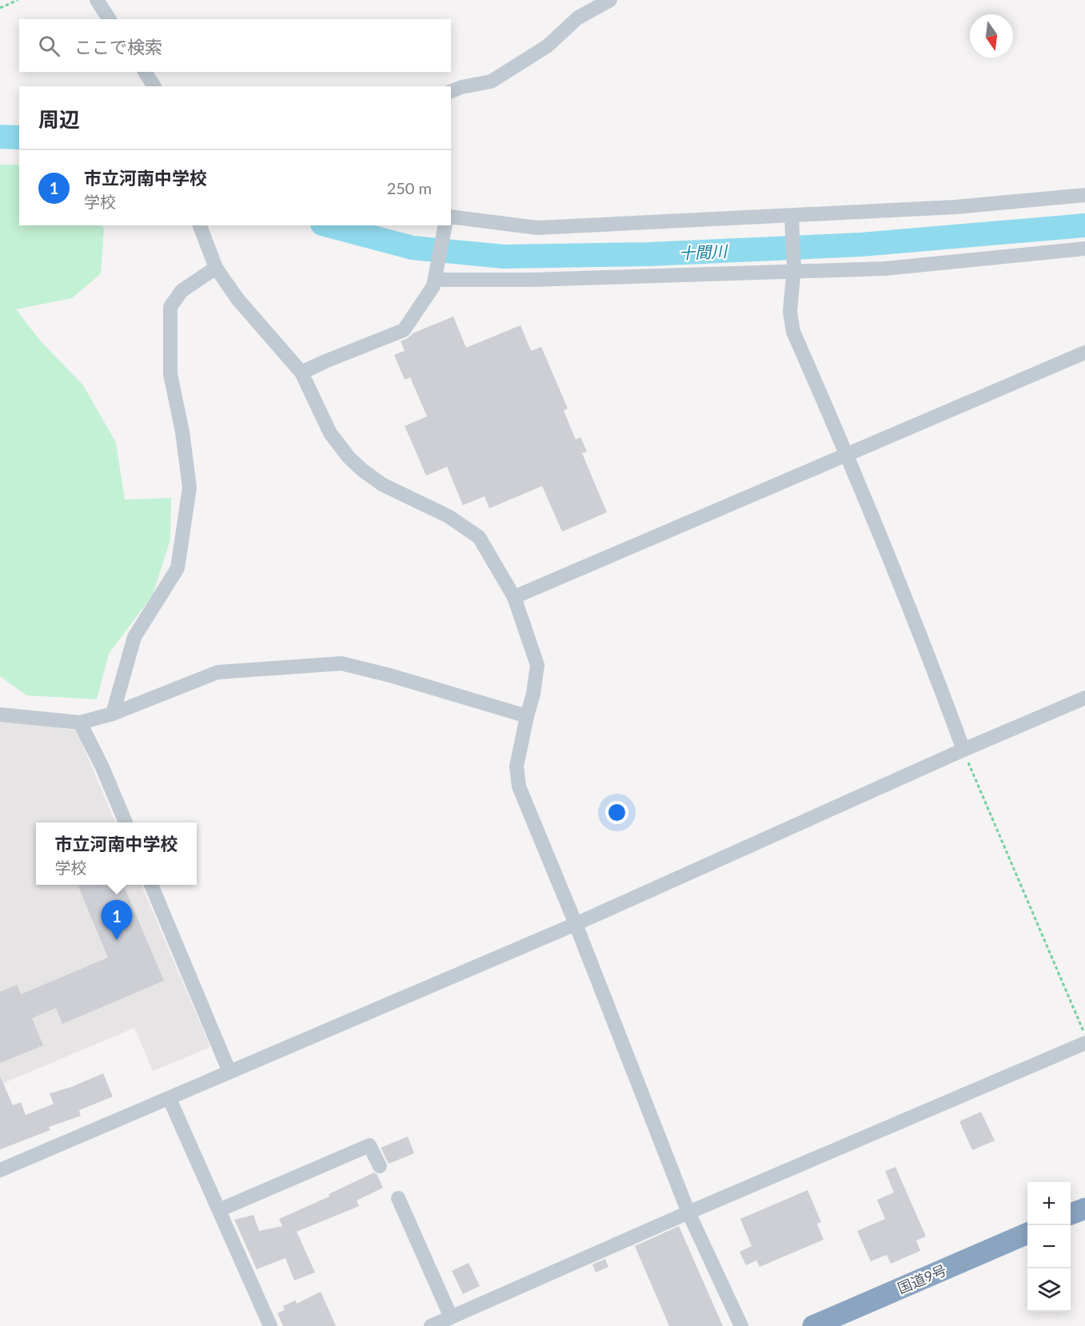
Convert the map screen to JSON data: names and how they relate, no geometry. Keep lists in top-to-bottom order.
{
  "streets": {
    "highway": ["国道9号"]
  },
  "water": ["十間川"],
  "north": "bottom",
  "page": {
    "search": "ここで検索",
    "heading": "周辺",
    "list": [
      {
        "mark": "1",
        "name": "市立河南中学校",
        "note": "学校",
        "value": "250 m"
      }
    ],
    "popup": ["市立河南中学校", "学校"],
    "pins": "1",
    "map_buttons": ["+", "−"]
  }
}
